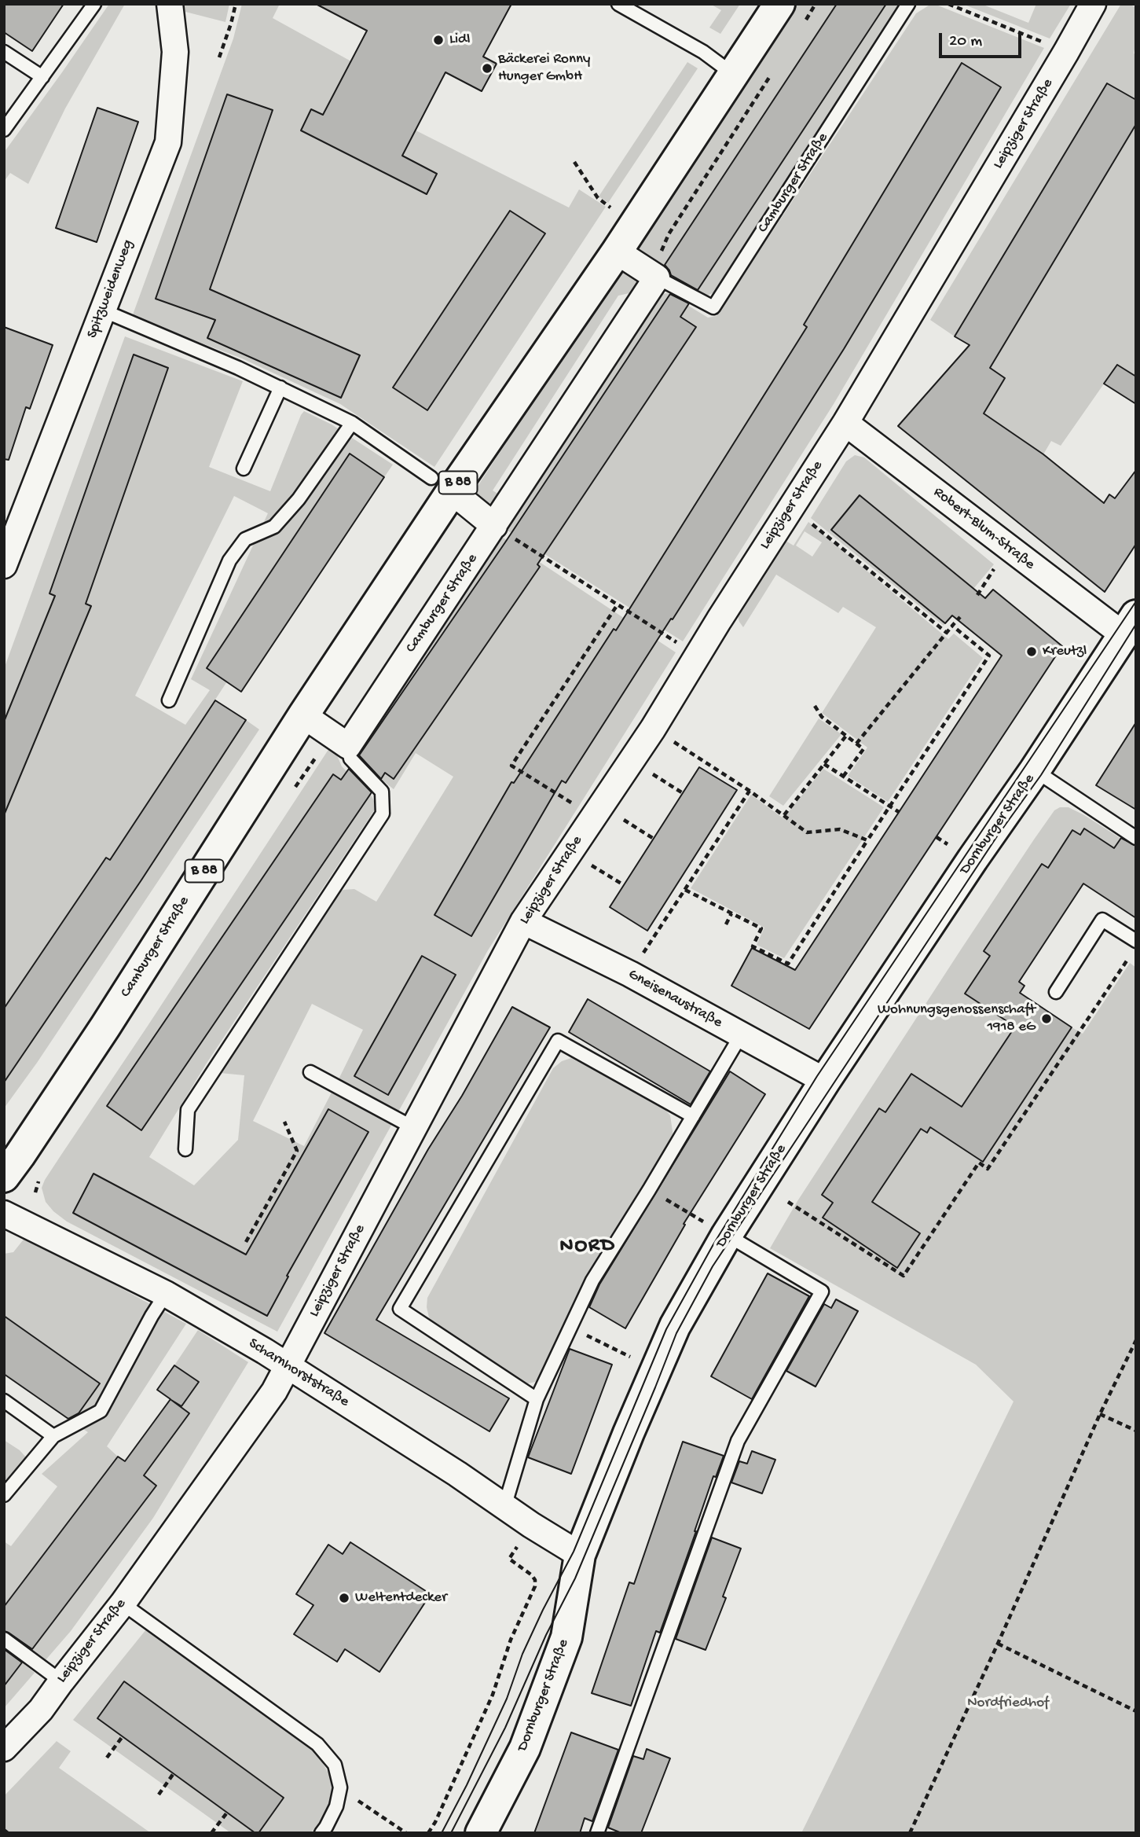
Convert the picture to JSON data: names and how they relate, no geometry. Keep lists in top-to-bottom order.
{
  "streets": {
    "main road": ["Camburger Straße", "B 88", "Dornburger Straße"],
    "street": [
      "Leipziger Straße",
      "Spitzweidenweg",
      "Robert-Blum-Straße",
      "Gneisenaustraße",
      "Scharnhorststraße"
    ]
  },
  "crossings": [
    ["Leipziger Straße", "Robert-Blum-Straße"],
    ["Leipziger Straße", "Gneisenaustraße"],
    ["Leipziger Straße", "Scharnhorststraße"],
    ["Robert-Blum-Straße", "Dornburger Straße"],
    ["Dornburger Straße", "Gneisenaustraße"],
    ["Dornburger Straße", "Scharnhorststraße"]
  ],
  "districts": ["NORD"],
  "parks": ["Nordfriedhof"],
  "places": [
    "Lidl",
    "Bäckerei Ronny Hunger GmbH",
    "Kreutzl",
    "Wohnungsgenossenschaft 1918 eG",
    "Weltentdecker"
  ],
  "scale_bar": "20 m"
}
